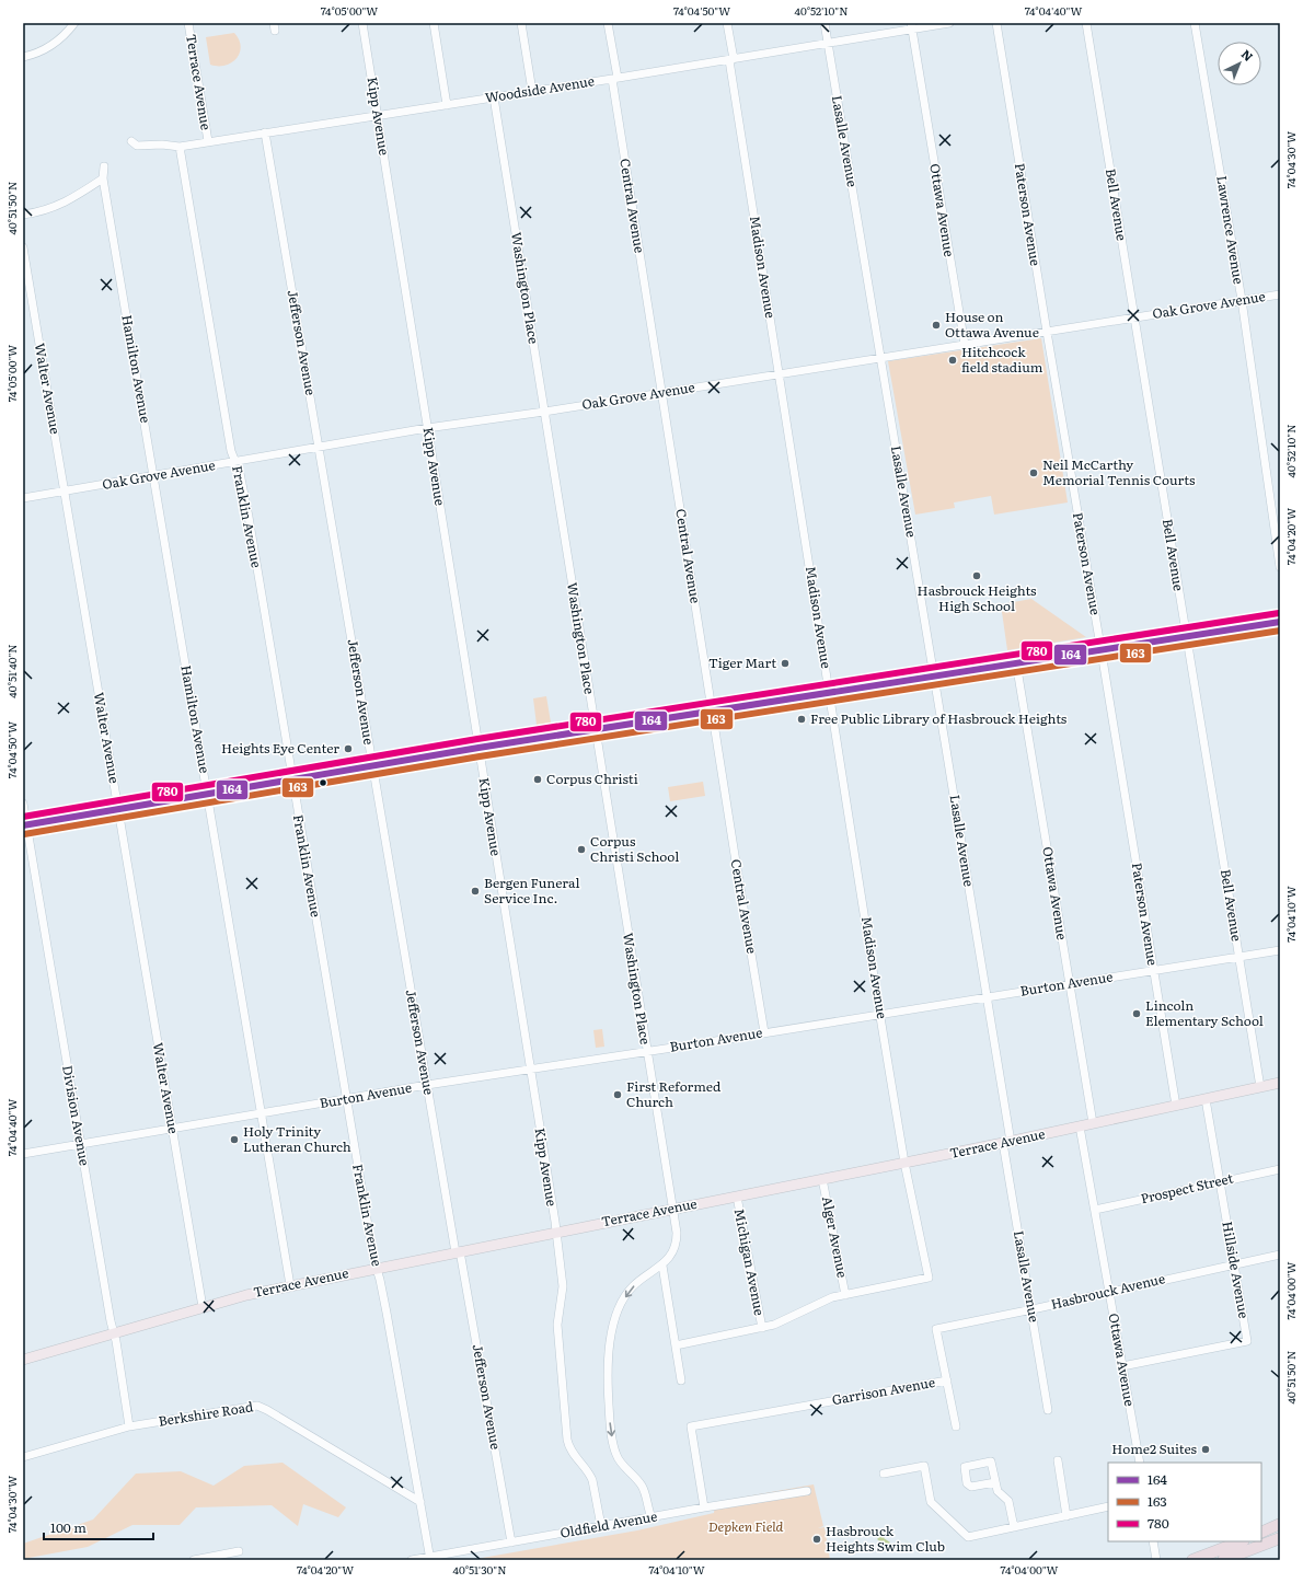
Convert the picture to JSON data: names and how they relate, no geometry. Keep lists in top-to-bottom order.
{
  "streets": {
    "main road": ["Terrace Avenue"],
    "street": [
      "Woodside Avenue",
      "Kipp Avenue",
      "Lasalle Avenue",
      "Bell Avenue",
      "Central Avenue",
      "Ottawa Avenue",
      "Paterson Avenue",
      "Lawrence Avenue",
      "Madison Avenue",
      "Washington Place",
      "Oak Grove Avenue",
      "Jefferson Avenue",
      "Hamilton Avenue",
      "Walter Avenue",
      "Franklin Avenue",
      "Burton Avenue",
      "Division Avenue",
      "Prospect Street",
      "Alger Avenue",
      "Michigan Avenue",
      "Hillside Avenue",
      "Hasbrouck Avenue",
      "Garrison Avenue",
      "Berkshire Road",
      "Oldfield Avenue"
    ]
  },
  "crossings": [
    ["Terrace Avenue", "Woodside Avenue"],
    ["Terrace Avenue", "Kipp Avenue"],
    ["Terrace Avenue", "Lasalle Avenue"],
    ["Terrace Avenue", "Bell Avenue"],
    ["Terrace Avenue", "Ottawa Avenue"],
    ["Terrace Avenue", "Paterson Avenue"],
    ["Terrace Avenue", "Madison Avenue"],
    ["Terrace Avenue", "Washington Place"],
    ["Terrace Avenue", "Jefferson Avenue"],
    ["Terrace Avenue", "Hamilton Avenue"],
    ["Terrace Avenue", "Walter Avenue"],
    ["Terrace Avenue", "Franklin Avenue"],
    ["Terrace Avenue", "Division Avenue"],
    ["Terrace Avenue", "Alger Avenue"],
    ["Terrace Avenue", "Michigan Avenue"],
    ["Terrace Avenue", "Hillside Avenue"],
    ["Woodside Avenue", "Kipp Avenue"],
    ["Woodside Avenue", "Lasalle Avenue"],
    ["Woodside Avenue", "Central Avenue"],
    ["Woodside Avenue", "Ottawa Avenue"],
    ["Woodside Avenue", "Madison Avenue"],
    ["Woodside Avenue", "Washington Place"],
    ["Woodside Avenue", "Jefferson Avenue"],
    ["Woodside Avenue", "Franklin Avenue"],
    ["Kipp Avenue", "Oak Grove Avenue"],
    ["Kipp Avenue", "Burton Avenue"],
    ["Kipp Avenue", "Oldfield Avenue"],
    ["Lasalle Avenue", "Oak Grove Avenue"],
    ["Lasalle Avenue", "Burton Avenue"],
    ["Lasalle Avenue", "Hasbrouck Avenue"],
    ["Bell Avenue", "Oak Grove Avenue"],
    ["Bell Avenue", "Burton Avenue"],
    ["Central Avenue", "Oak Grove Avenue"],
    ["Central Avenue", "Burton Avenue"],
    ["Ottawa Avenue", "Oak Grove Avenue"],
    ["Ottawa Avenue", "Burton Avenue"],
    ["Ottawa Avenue", "Prospect Street"],
    ["Ottawa Avenue", "Hillside Avenue"],
    ["Ottawa Avenue", "Hasbrouck Avenue"],
    ["Paterson Avenue", "Oak Grove Avenue"],
    ["Paterson Avenue", "Burton Avenue"],
    ["Lawrence Avenue", "Oak Grove Avenue"],
    ["Madison Avenue", "Oak Grove Avenue"],
    ["Madison Avenue", "Burton Avenue"],
    ["Madison Avenue", "Alger Avenue"],
    ["Washington Place", "Oak Grove Avenue"],
    ["Washington Place", "Burton Avenue"],
    ["Oak Grove Avenue", "Jefferson Avenue"],
    ["Oak Grove Avenue", "Hamilton Avenue"],
    ["Oak Grove Avenue", "Walter Avenue"],
    ["Oak Grove Avenue", "Franklin Avenue"],
    ["Jefferson Avenue", "Burton Avenue"],
    ["Jefferson Avenue", "Oldfield Avenue"],
    ["Hamilton Avenue", "Burton Avenue"],
    ["Walter Avenue", "Burton Avenue"],
    ["Franklin Avenue", "Burton Avenue"],
    ["Franklin Avenue", "Berkshire Road"],
    ["Franklin Avenue", "Oldfield Avenue"],
    ["Burton Avenue", "Division Avenue"],
    ["Division Avenue", "Berkshire Road"],
    ["Prospect Street", "Hillside Avenue"],
    ["Hillside Avenue", "Hasbrouck Avenue"],
    ["Hasbrouck Avenue", "Garrison Avenue"],
    ["Garrison Avenue", "Oldfield Avenue"]
  ],
  "parks": ["Depken Field"],
  "places": [
    "House on Ottawa Avenue",
    "Hitchcock field stadium",
    "Neil McCarthy Memorial Tennis Courts",
    "Hasbrouck Heights High School",
    "Tiger Mart",
    "Free Public Library of Hasbrouck Heights",
    "Heights Eye Center",
    "Corpus Christi",
    "Corpus Christi School",
    "Bergen Funeral Service Inc.",
    "Lincoln Elementary School",
    "First Reformed Church",
    "Holy Trinity Lutheran Church",
    "Home2 Suites",
    "Hasbrouck Heights Swim Club"
  ],
  "lines": ["transit line 780", "transit line 164", "transit line 163"],
  "legend": ["164", "163", "780"],
  "scale_bar": "100 m",
  "north": "top right",
  "coordinates": [
    "74°05'00\"W",
    "74°04'50\"W",
    "40°52'10\"N",
    "74°04'40\"W",
    "74°04'30\"W",
    "40°51'50\"N",
    "74°04'20\"W",
    "40°51'40\"N",
    "74°04'10\"W",
    "74°04'00\"W",
    "40°51'30\"N"
  ]
}
